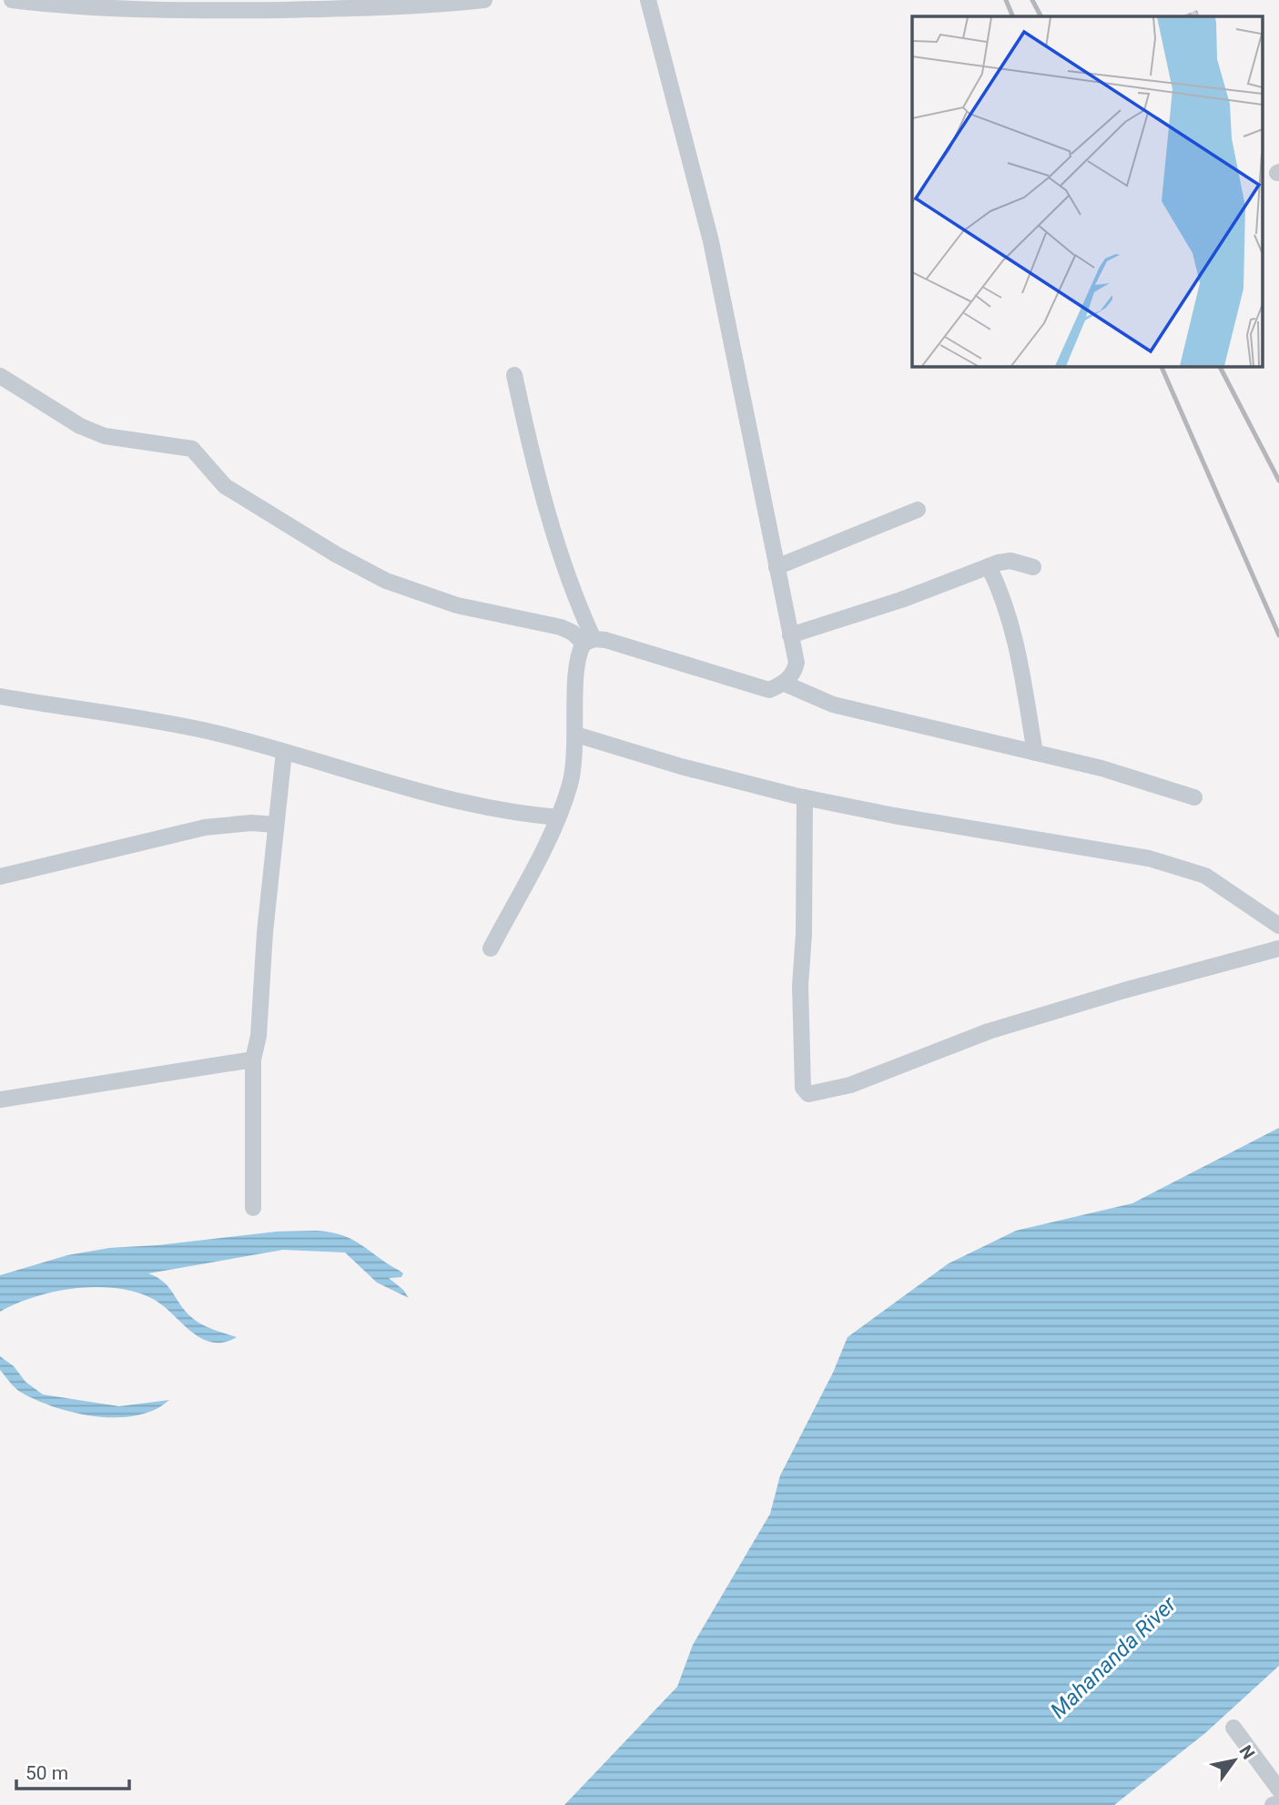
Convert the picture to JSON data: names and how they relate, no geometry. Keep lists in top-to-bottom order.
{
  "water": ["Mahananda River"],
  "scale_bar": "50 m",
  "north": "top right"
}
